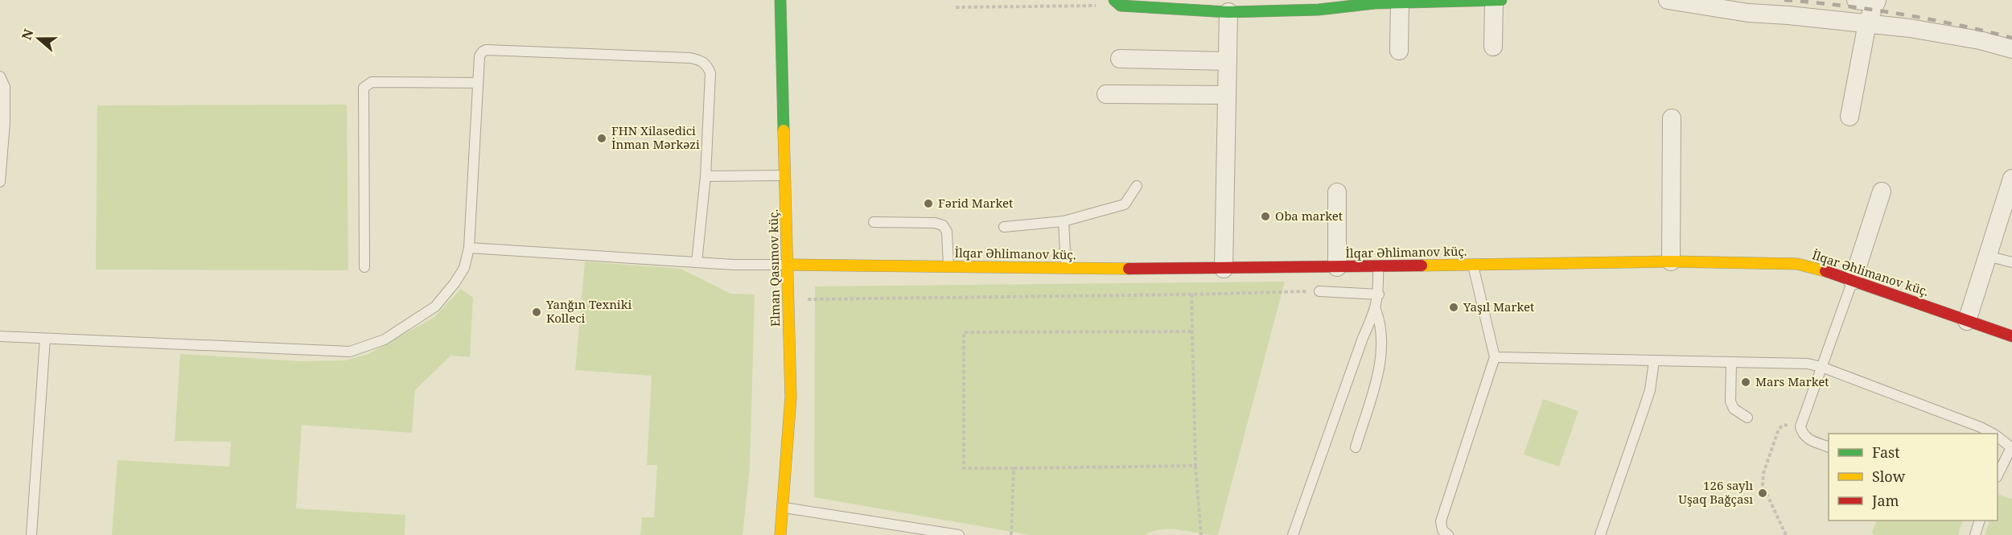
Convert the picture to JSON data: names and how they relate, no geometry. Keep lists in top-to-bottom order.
{
  "streets": {
    "street": ["İlqar Əhlimanov küç.", "Elman Qasımov küç."]
  },
  "crossings": [
    ["İlqar Əhlimanov küç.", "Elman Qasımov küç."]
  ],
  "places": [
    "FHN Xilasedici İnman Mərkəzi",
    "Fərid Market",
    "Oba market",
    "Yaşıl Market",
    "Yanğın Texniki Kolleci",
    "Mars Market",
    "126 saylı Uşaq Bağçası"
  ],
  "legend": ["Fast", "Slow", "Jam"],
  "north": "left"
}
